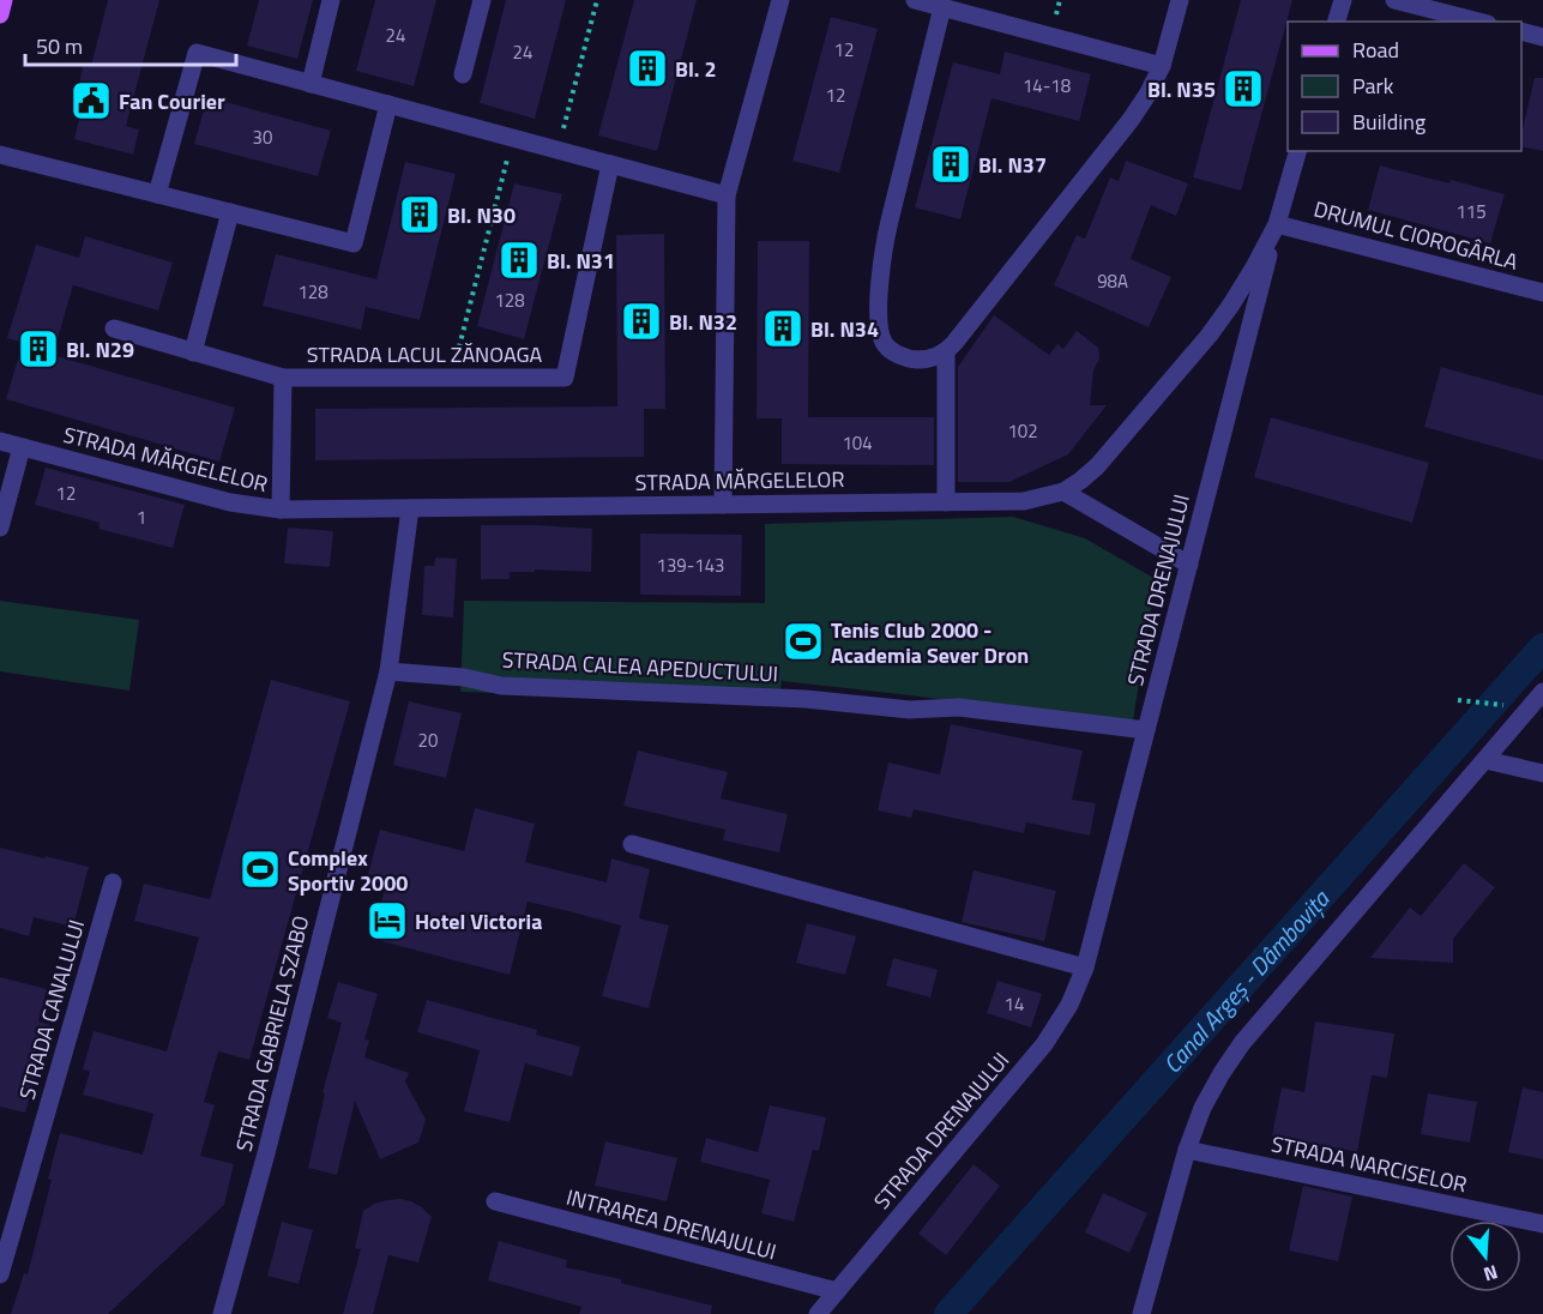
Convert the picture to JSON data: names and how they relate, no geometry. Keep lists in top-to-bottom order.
{
  "streets": {
    "street": [
      "DRUMUL CIOROGÂRLA",
      "STRADA LACUL ZĂNOAGA",
      "STRADA MĂRGELELOR",
      "STRADA DRENAJULUI",
      "STRADA CALEA APEDUCTULUI",
      "STRADA CANALULUI",
      "STRADA GABRIELA SZABO",
      "STRADA NARCISELOR",
      "INTRAREA DRENAJULUI"
    ]
  },
  "crossings": [
    ["DRUMUL CIOROGÂRLA", "STRADA MĂRGELELOR"],
    ["DRUMUL CIOROGÂRLA", "STRADA DRENAJULUI"],
    ["STRADA LACUL ZĂNOAGA", "STRADA MĂRGELELOR"],
    ["STRADA MĂRGELELOR", "STRADA DRENAJULUI"],
    ["STRADA MĂRGELELOR", "STRADA GABRIELA SZABO"],
    ["STRADA DRENAJULUI", "STRADA CALEA APEDUCTULUI"],
    ["STRADA DRENAJULUI", "INTRAREA DRENAJULUI"],
    ["STRADA CALEA APEDUCTULUI", "STRADA GABRIELA SZABO"]
  ],
  "water": ["Canal Argeș - Dâmbovița"],
  "places": {
    "building": [
      "Bl. 2",
      "Bl. N35",
      "Bl. N37",
      "Bl. N30",
      "Bl. N31",
      "Bl. N32",
      "Bl. N34",
      "Bl. N29"
    ],
    "public building": ["Fan Courier"],
    "sports": ["Tenis Club 2000 - Academia Sever Dron", "Complex Sportiv 2000"],
    "hotel": ["Hotel Victoria"]
  },
  "house_numbers": [
    "24",
    "12",
    "24",
    "14-18",
    "12",
    "30",
    "115",
    "98A",
    "128",
    "128",
    "102",
    "104",
    "12",
    "1",
    "139-143",
    "20",
    "14"
  ],
  "legend": ["Road", "Park", "Building"],
  "scale_bar": "50 m",
  "north": "bottom"
}
